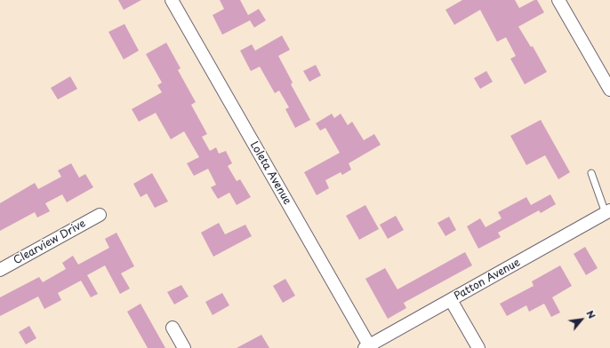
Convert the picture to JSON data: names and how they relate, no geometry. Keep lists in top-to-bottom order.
{
  "streets": {
    "street": ["Loleta Avenue", "Clearview Drive", "Patton Avenue"]
  },
  "crossings": [
    ["Loleta Avenue", "Patton Avenue"]
  ],
  "north": "top right"
}
